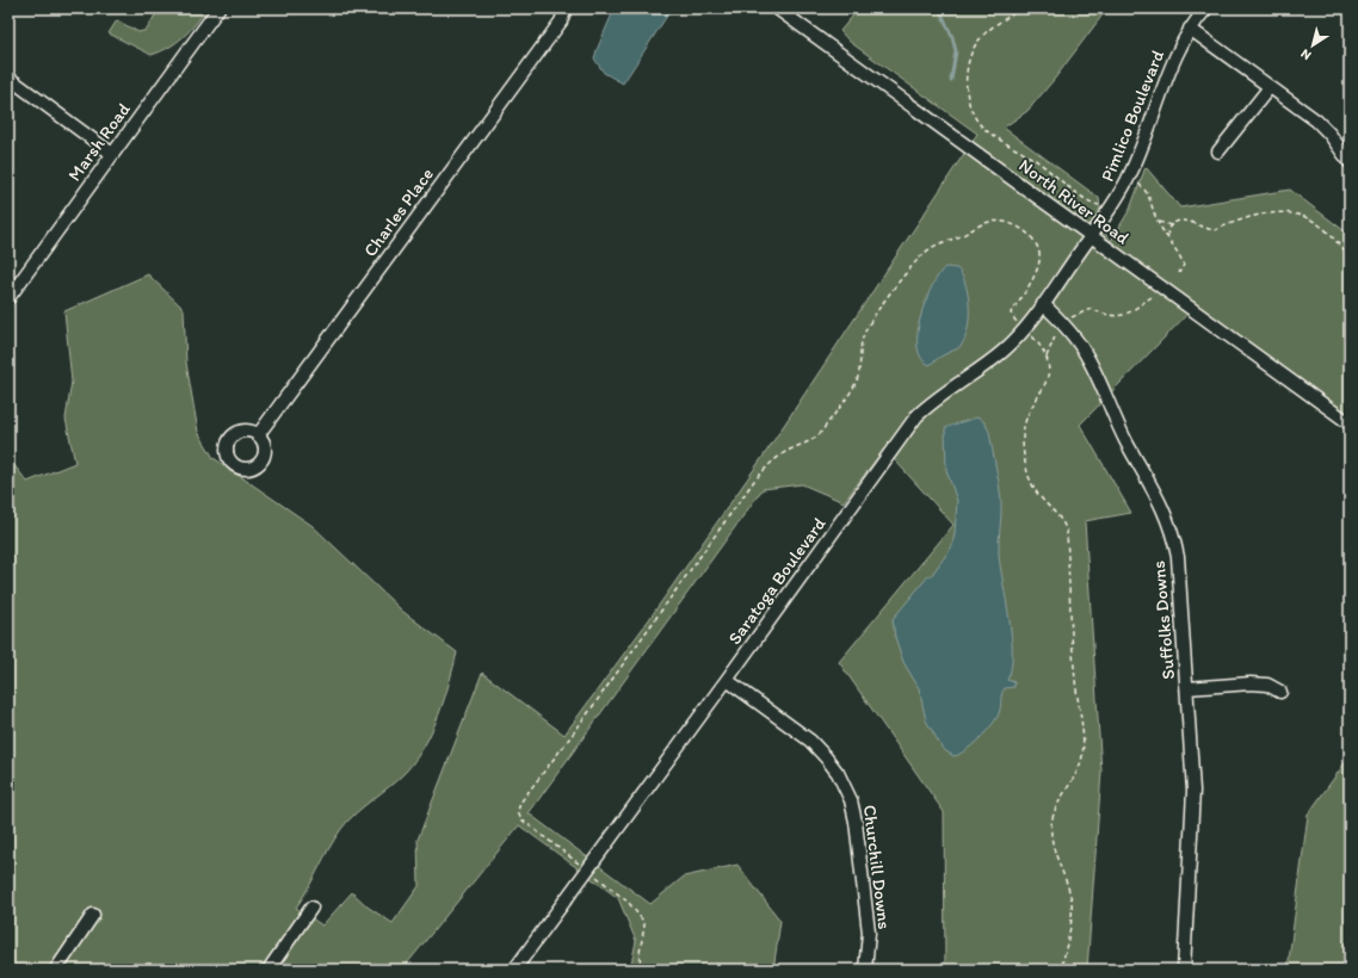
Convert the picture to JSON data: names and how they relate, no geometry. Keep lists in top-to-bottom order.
{
  "streets": {
    "street": [
      "Pimlico Boulevard",
      "Marsh Road",
      "North River Road",
      "Charles Place",
      "Saratoga Boulevard",
      "Suffolks Downs",
      "Churchill Downs"
    ]
  },
  "crossings": [
    ["Pimlico Boulevard", "North River Road"],
    ["Pimlico Boulevard", "Saratoga Boulevard"],
    ["North River Road", "Saratoga Boulevard"],
    ["Saratoga Boulevard", "Suffolks Downs"],
    ["Saratoga Boulevard", "Churchill Downs"]
  ],
  "north": "bottom left"
}
